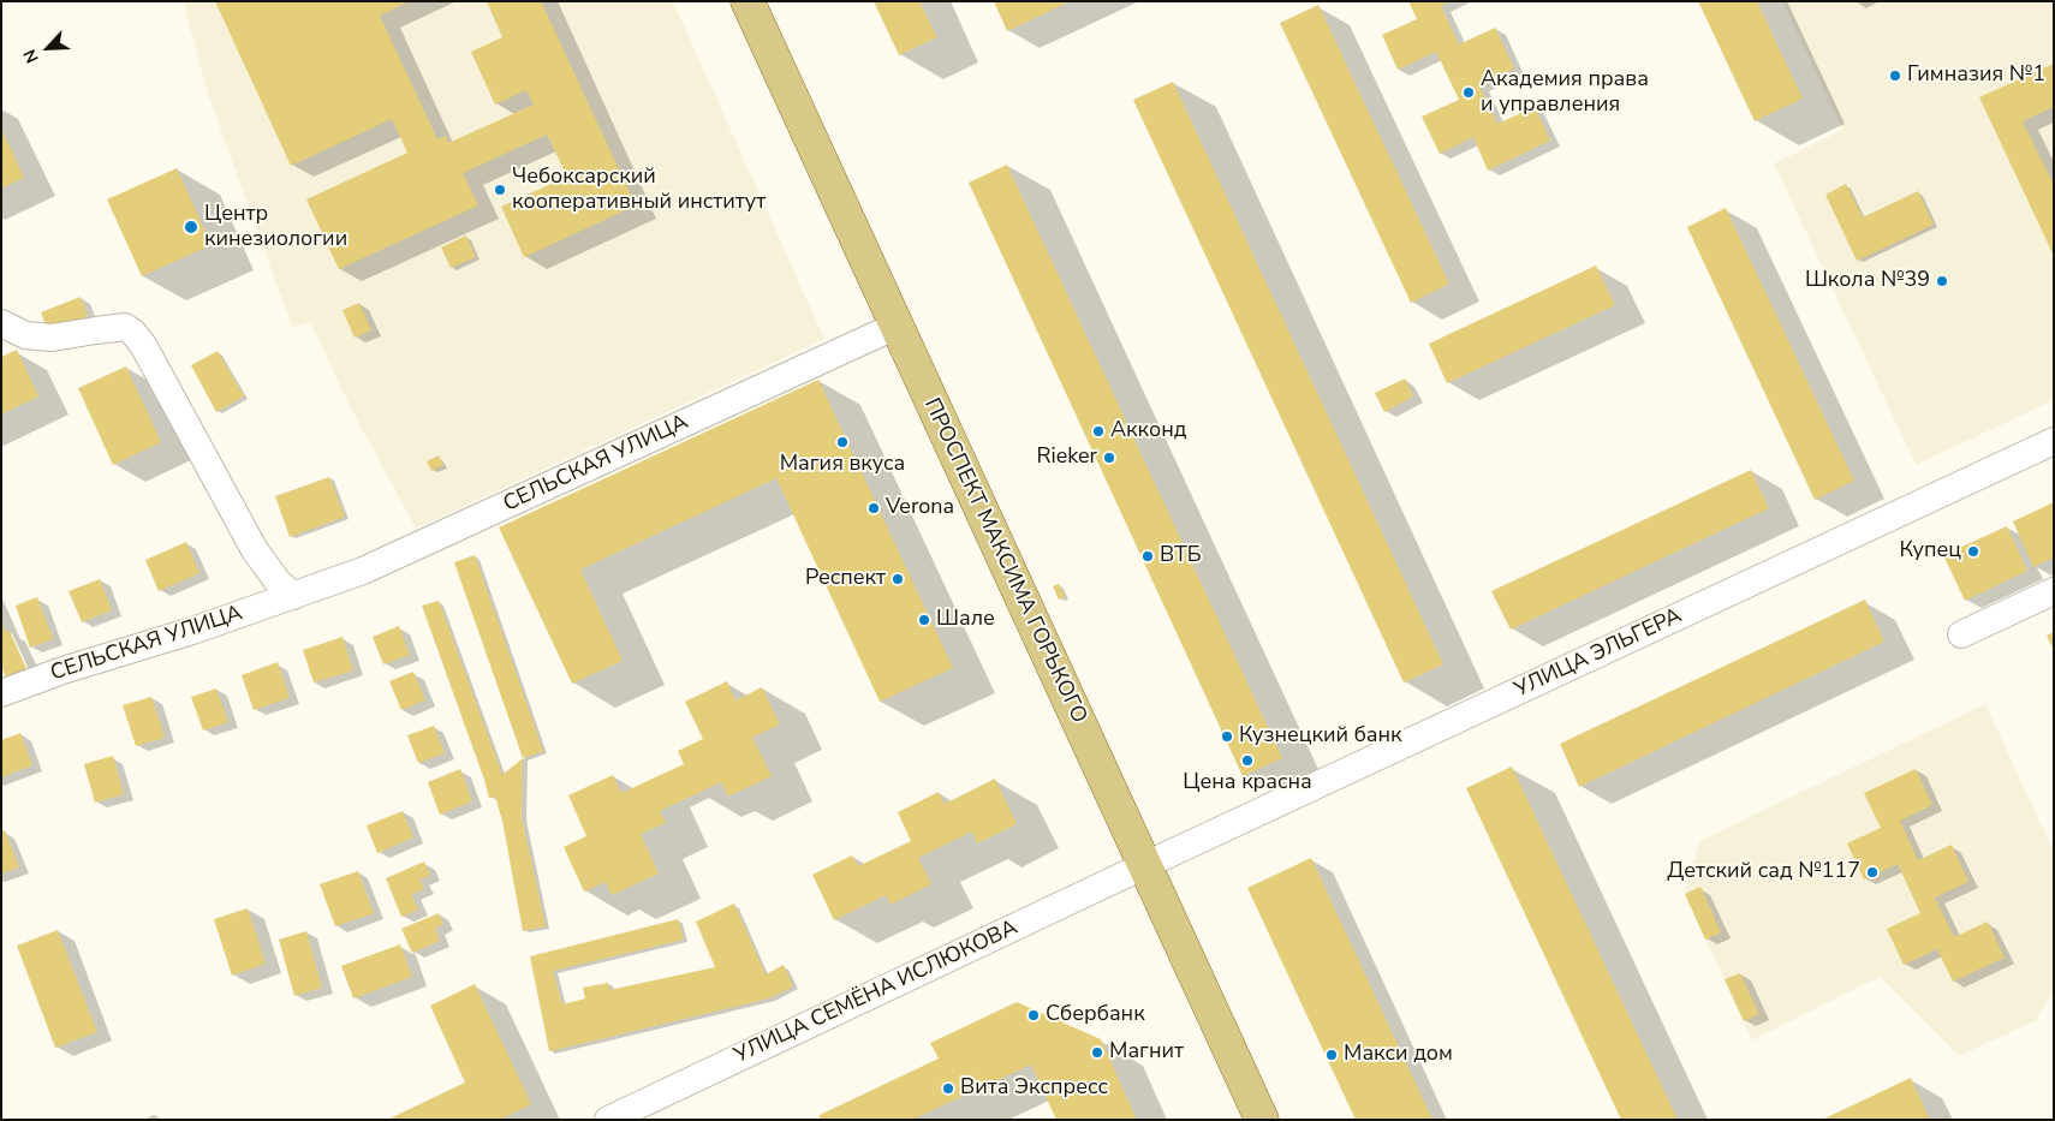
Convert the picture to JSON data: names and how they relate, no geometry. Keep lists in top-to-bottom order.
{
  "streets": {
    "main road": ["ПРОСПЕКТ МАКСИМА ГОРЬКОГО"],
    "street": ["СЕЛЬСКАЯ УЛИЦА", "УЛИЦА ЭЛЬГЕРА", "УЛИЦА СЕМЁНА ИСЛЮКОВА"]
  },
  "crossings": [
    ["СЕЛЬСКАЯ УЛИЦА", "ПРОСПЕКТ МАКСИМА ГОРЬКОГО"],
    ["ПРОСПЕКТ МАКСИМА ГОРЬКОГО", "УЛИЦА ЭЛЬГЕРА"],
    ["ПРОСПЕКТ МАКСИМА ГОРЬКОГО", "УЛИЦА СЕМЁНА ИСЛЮКОВА"],
    ["УЛИЦА ЭЛЬГЕРА", "УЛИЦА СЕМЁНА ИСЛЮКОВА"]
  ],
  "places": [
    "Гимназия №1",
    "Академия права и управления",
    "Чебоксарский кооперативный институт",
    "Центр кинезиологии",
    "Школа №39",
    "Акконд",
    "Магия вкуса",
    "Rieker",
    "Verona",
    "Купец",
    "ВТБ",
    "Респект",
    "Шале",
    "Кузнецкий банк",
    "Цена красна",
    "Детский сад №117",
    "Сбербанк",
    "Магнит",
    "Макси дом",
    "Вита Экспресс"
  ],
  "north": "bottom left"
}
